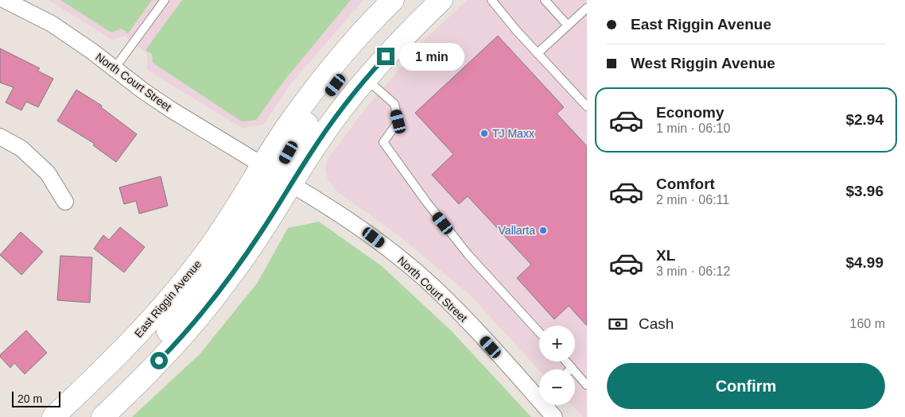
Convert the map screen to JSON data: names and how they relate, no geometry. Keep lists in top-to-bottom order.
{
  "streets": {
    "main road": ["East Riggin Avenue"],
    "street": ["North Court Street"]
  },
  "crossings": [
    ["North Court Street", "East Riggin Avenue"]
  ],
  "places": ["TJ Maxx", "Vallarta"],
  "scale_bar": "20 m",
  "page": {
    "banner": ["East Riggin Avenue", "West Riggin Avenue"],
    "bubble": "1 min",
    "list": [
      {
        "name": "Economy",
        "note": "1 min · 06:10",
        "value": "$2.94"
      },
      {
        "name": "Comfort",
        "note": "2 min · 06:11",
        "value": "$3.96"
      },
      {
        "name": "XL",
        "note": "3 min · 06:12",
        "value": "$4.99"
      }
    ],
    "pay": ["Cash", "160 m"],
    "map_buttons": ["+", "−"],
    "buttons": "Confirm",
    "scale": "20 m"
  }
}
